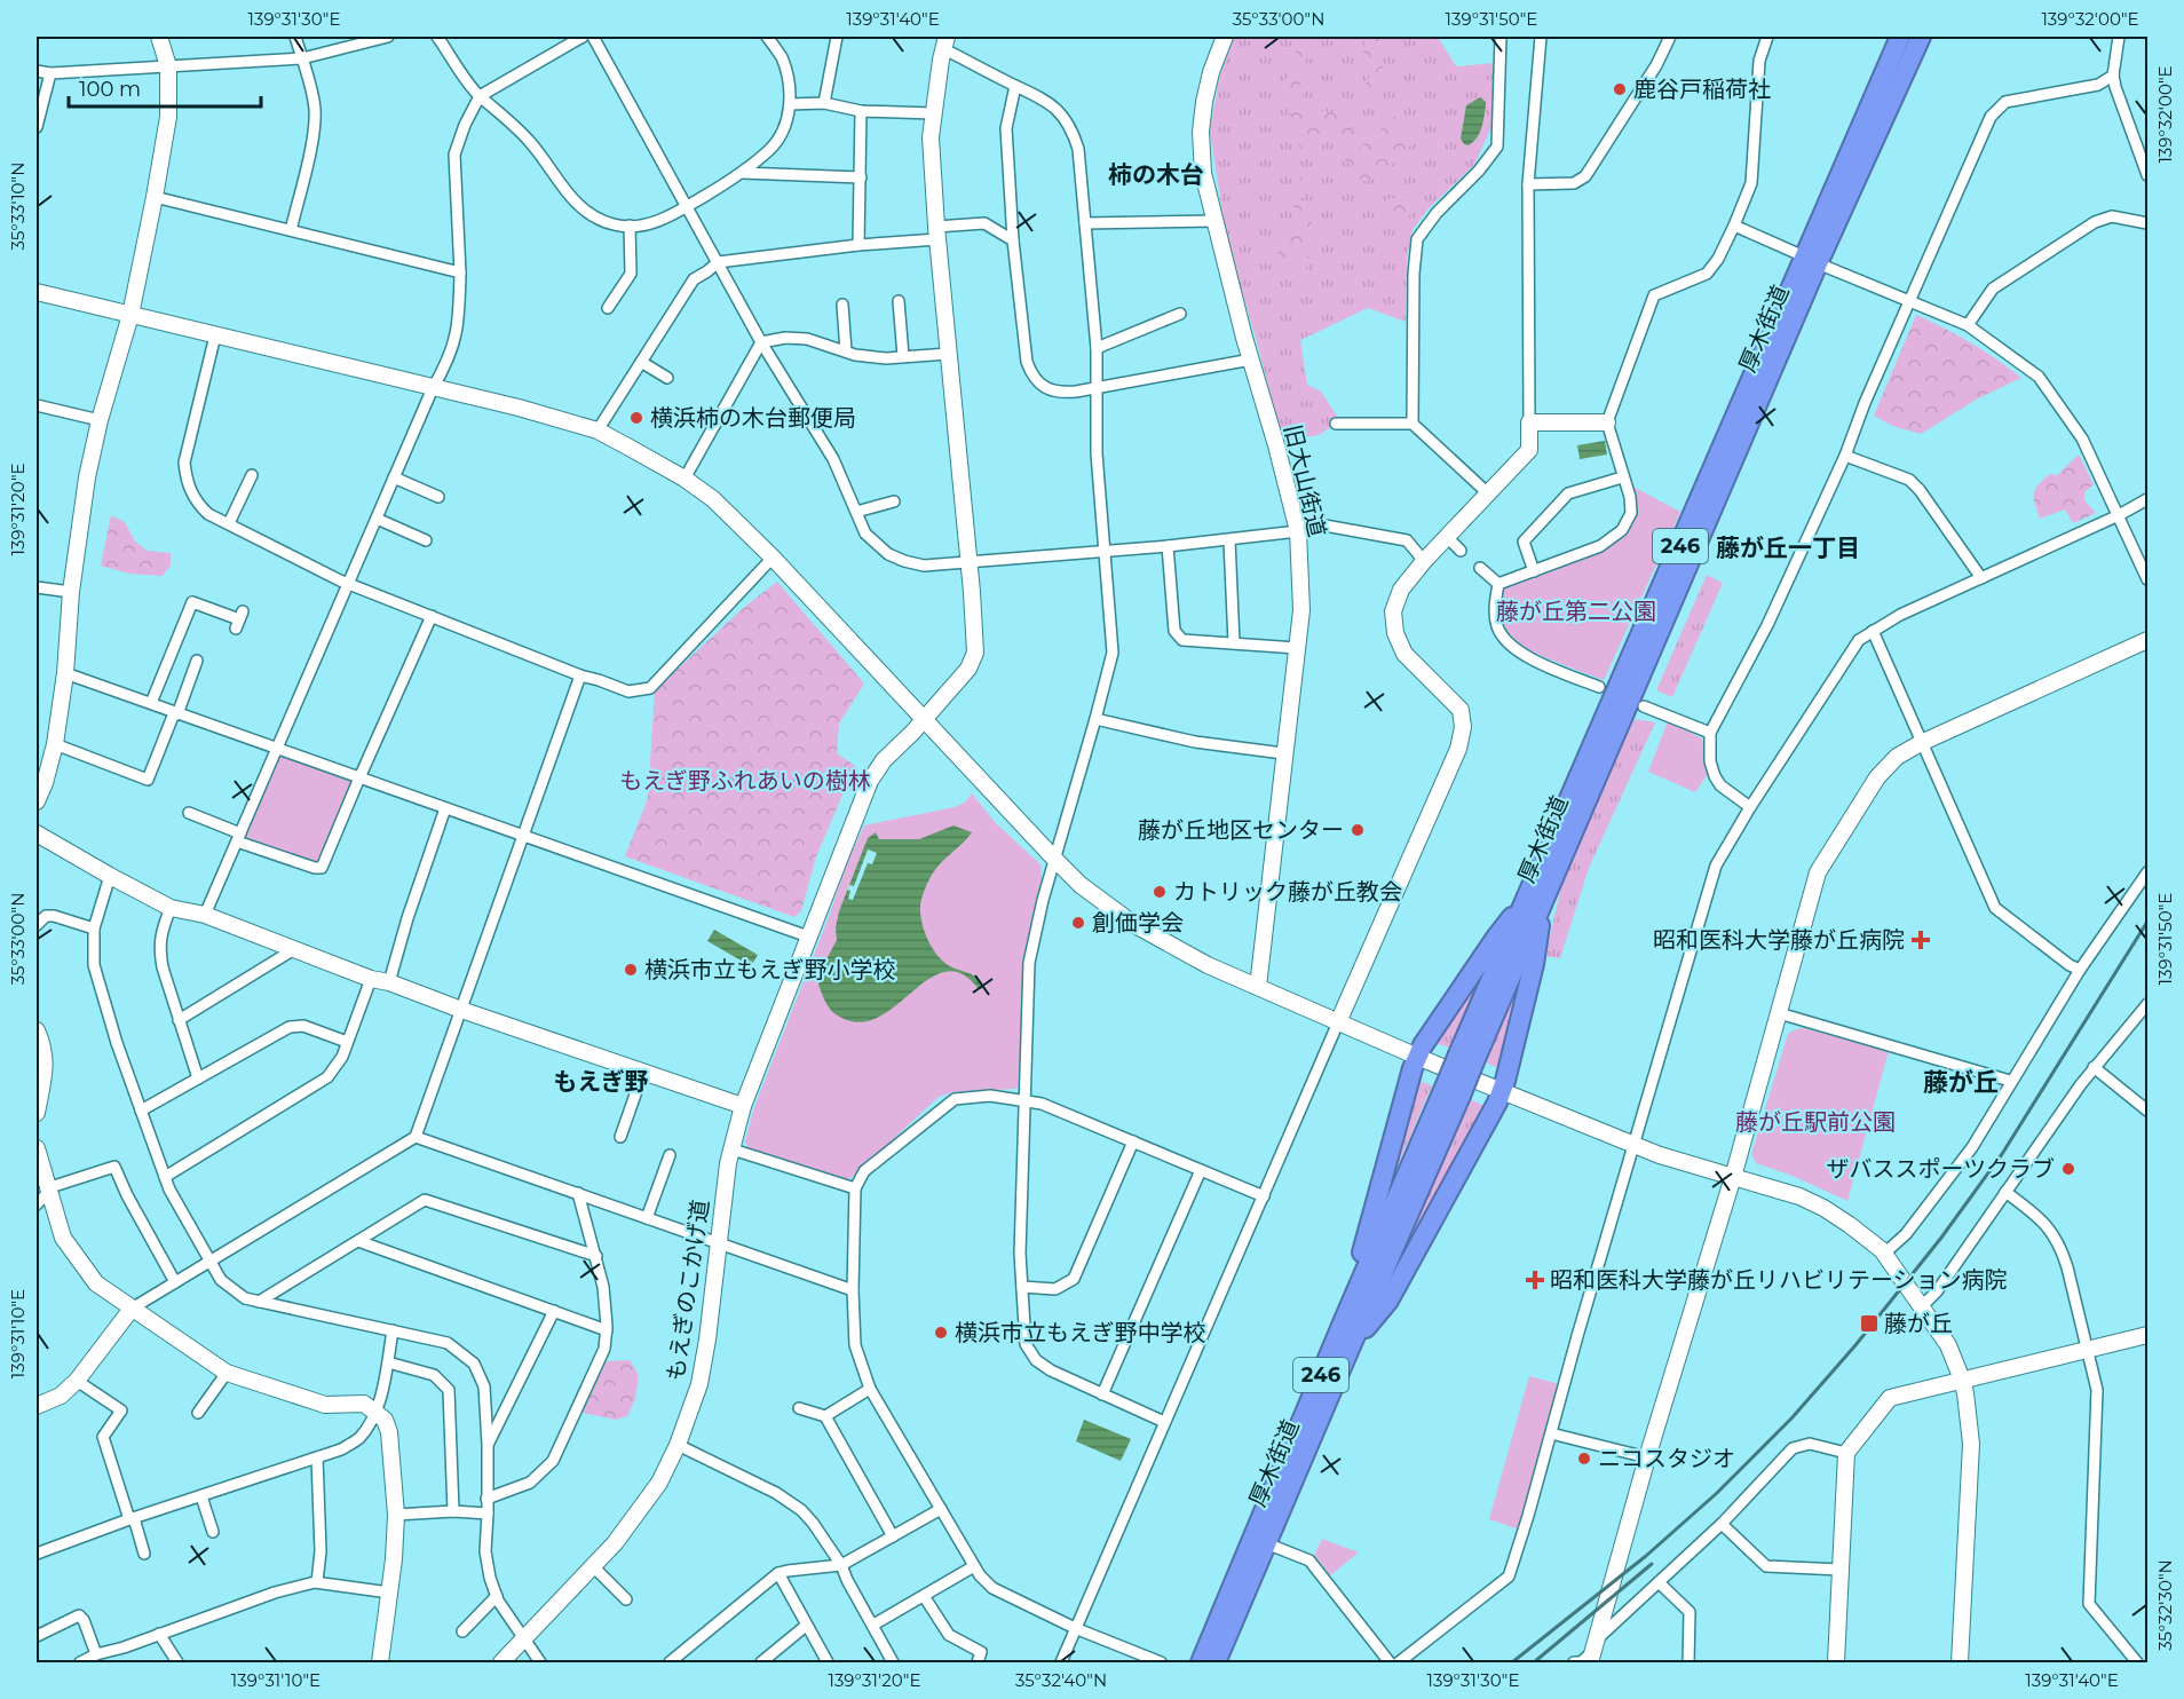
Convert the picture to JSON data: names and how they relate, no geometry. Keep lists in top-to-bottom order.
{
  "streets": {
    "highway": ["厚木街道", "246"],
    "street": ["旧大山街道", "もえぎのこかげ道"]
  },
  "crossings": [
    ["厚木街道", "246"]
  ],
  "districts": [
    "柿の木台",
    "藤が丘一丁目",
    "もえぎ野",
    "藤が丘"
  ],
  "parks": ["藤が丘第二公園", "もえぎ野ふれあいの樹林", "藤が丘駅前公園"],
  "places": {
    "other": [
      "鹿谷戸稲荷社",
      "横浜柿の木台郵便局",
      "藤が丘地区センター",
      "カトリック藤が丘教会",
      "創価学会",
      "横浜市立もえぎ野小学校",
      "ザバススポーツクラブ",
      "横浜市立もえぎ野中学校",
      "ニコスタジオ"
    ],
    "health": ["昭和医科大学藤が丘病院", "昭和医科大学藤が丘リハビリテーション病院"],
    "transit": ["藤が丘"]
  },
  "scale_bar": "100 m",
  "coordinates": [
    "139°31'30\"E",
    "139°31'40\"E",
    "35°33'00\"N",
    "139°31'50\"E",
    "139°32'00\"E",
    "35°33'10\"N",
    "139°31'20\"E",
    "139°31'10\"E",
    "35°32'30\"N",
    "35°32'40\"N"
  ]
}
